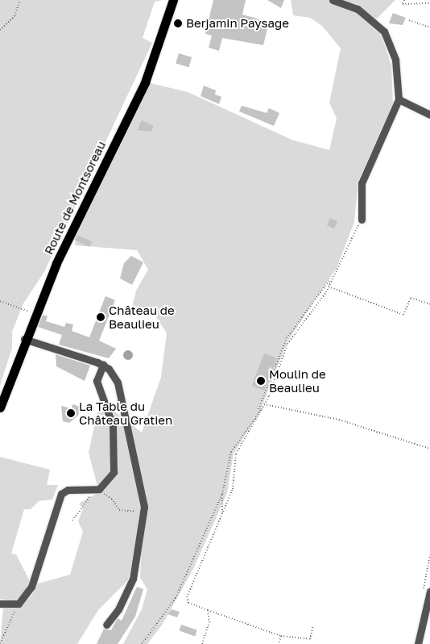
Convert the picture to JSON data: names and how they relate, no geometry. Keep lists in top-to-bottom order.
{
  "streets": {
    "main road": ["Route de Montsoreau"]
  },
  "places": [
    "Berjamin Paysage",
    "Château de Beaulieu",
    "Moulin de Beaulieu",
    "La Table du Château Gratien"
  ]
}
